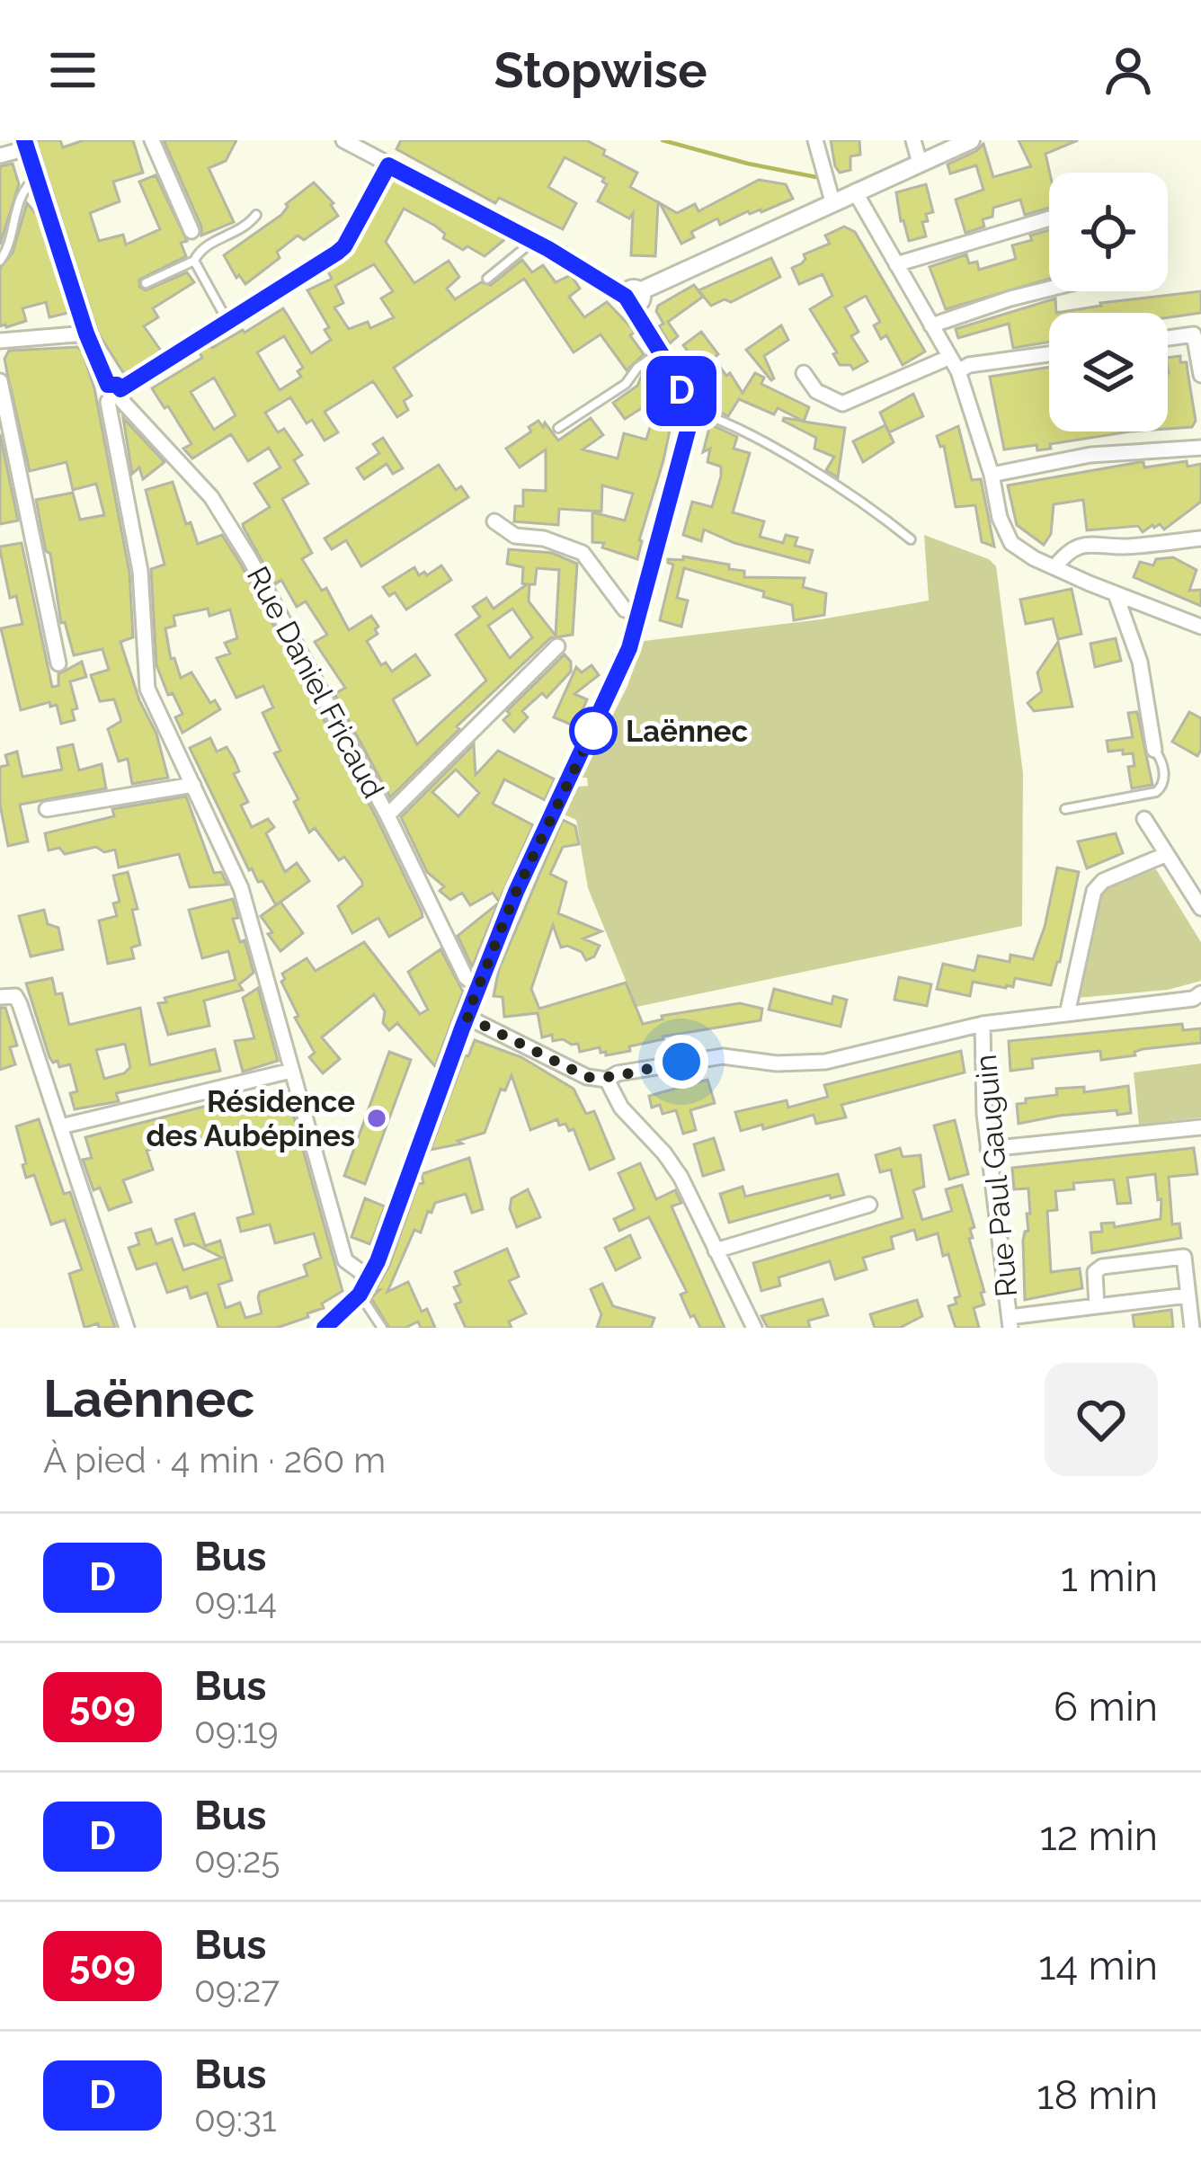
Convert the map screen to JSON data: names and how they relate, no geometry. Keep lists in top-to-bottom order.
{
  "streets": {
    "street": ["Rue Daniel Fricaud", "Rue Paul Gauguin"]
  },
  "places": ["Laënnec", "Résidence des Aubépines"],
  "lines": ["bus line D"],
  "page": {
    "header": "Stopwise",
    "on_map": "D",
    "heading": ["Laënnec", "À pied · 4 min · 260 m"],
    "list": [
      {
        "mark": "D",
        "name": "Bus",
        "note": "09:14",
        "value": "1 min"
      },
      {
        "mark": "509",
        "name": "Bus",
        "note": "09:19",
        "value": "6 min"
      },
      {
        "mark": "D",
        "name": "Bus",
        "note": "09:25",
        "value": "12 min"
      },
      {
        "mark": "509",
        "name": "Bus",
        "note": "09:27",
        "value": "14 min"
      },
      {
        "mark": "D",
        "name": "Bus",
        "note": "09:31",
        "value": "18 min"
      }
    ]
  }
}
